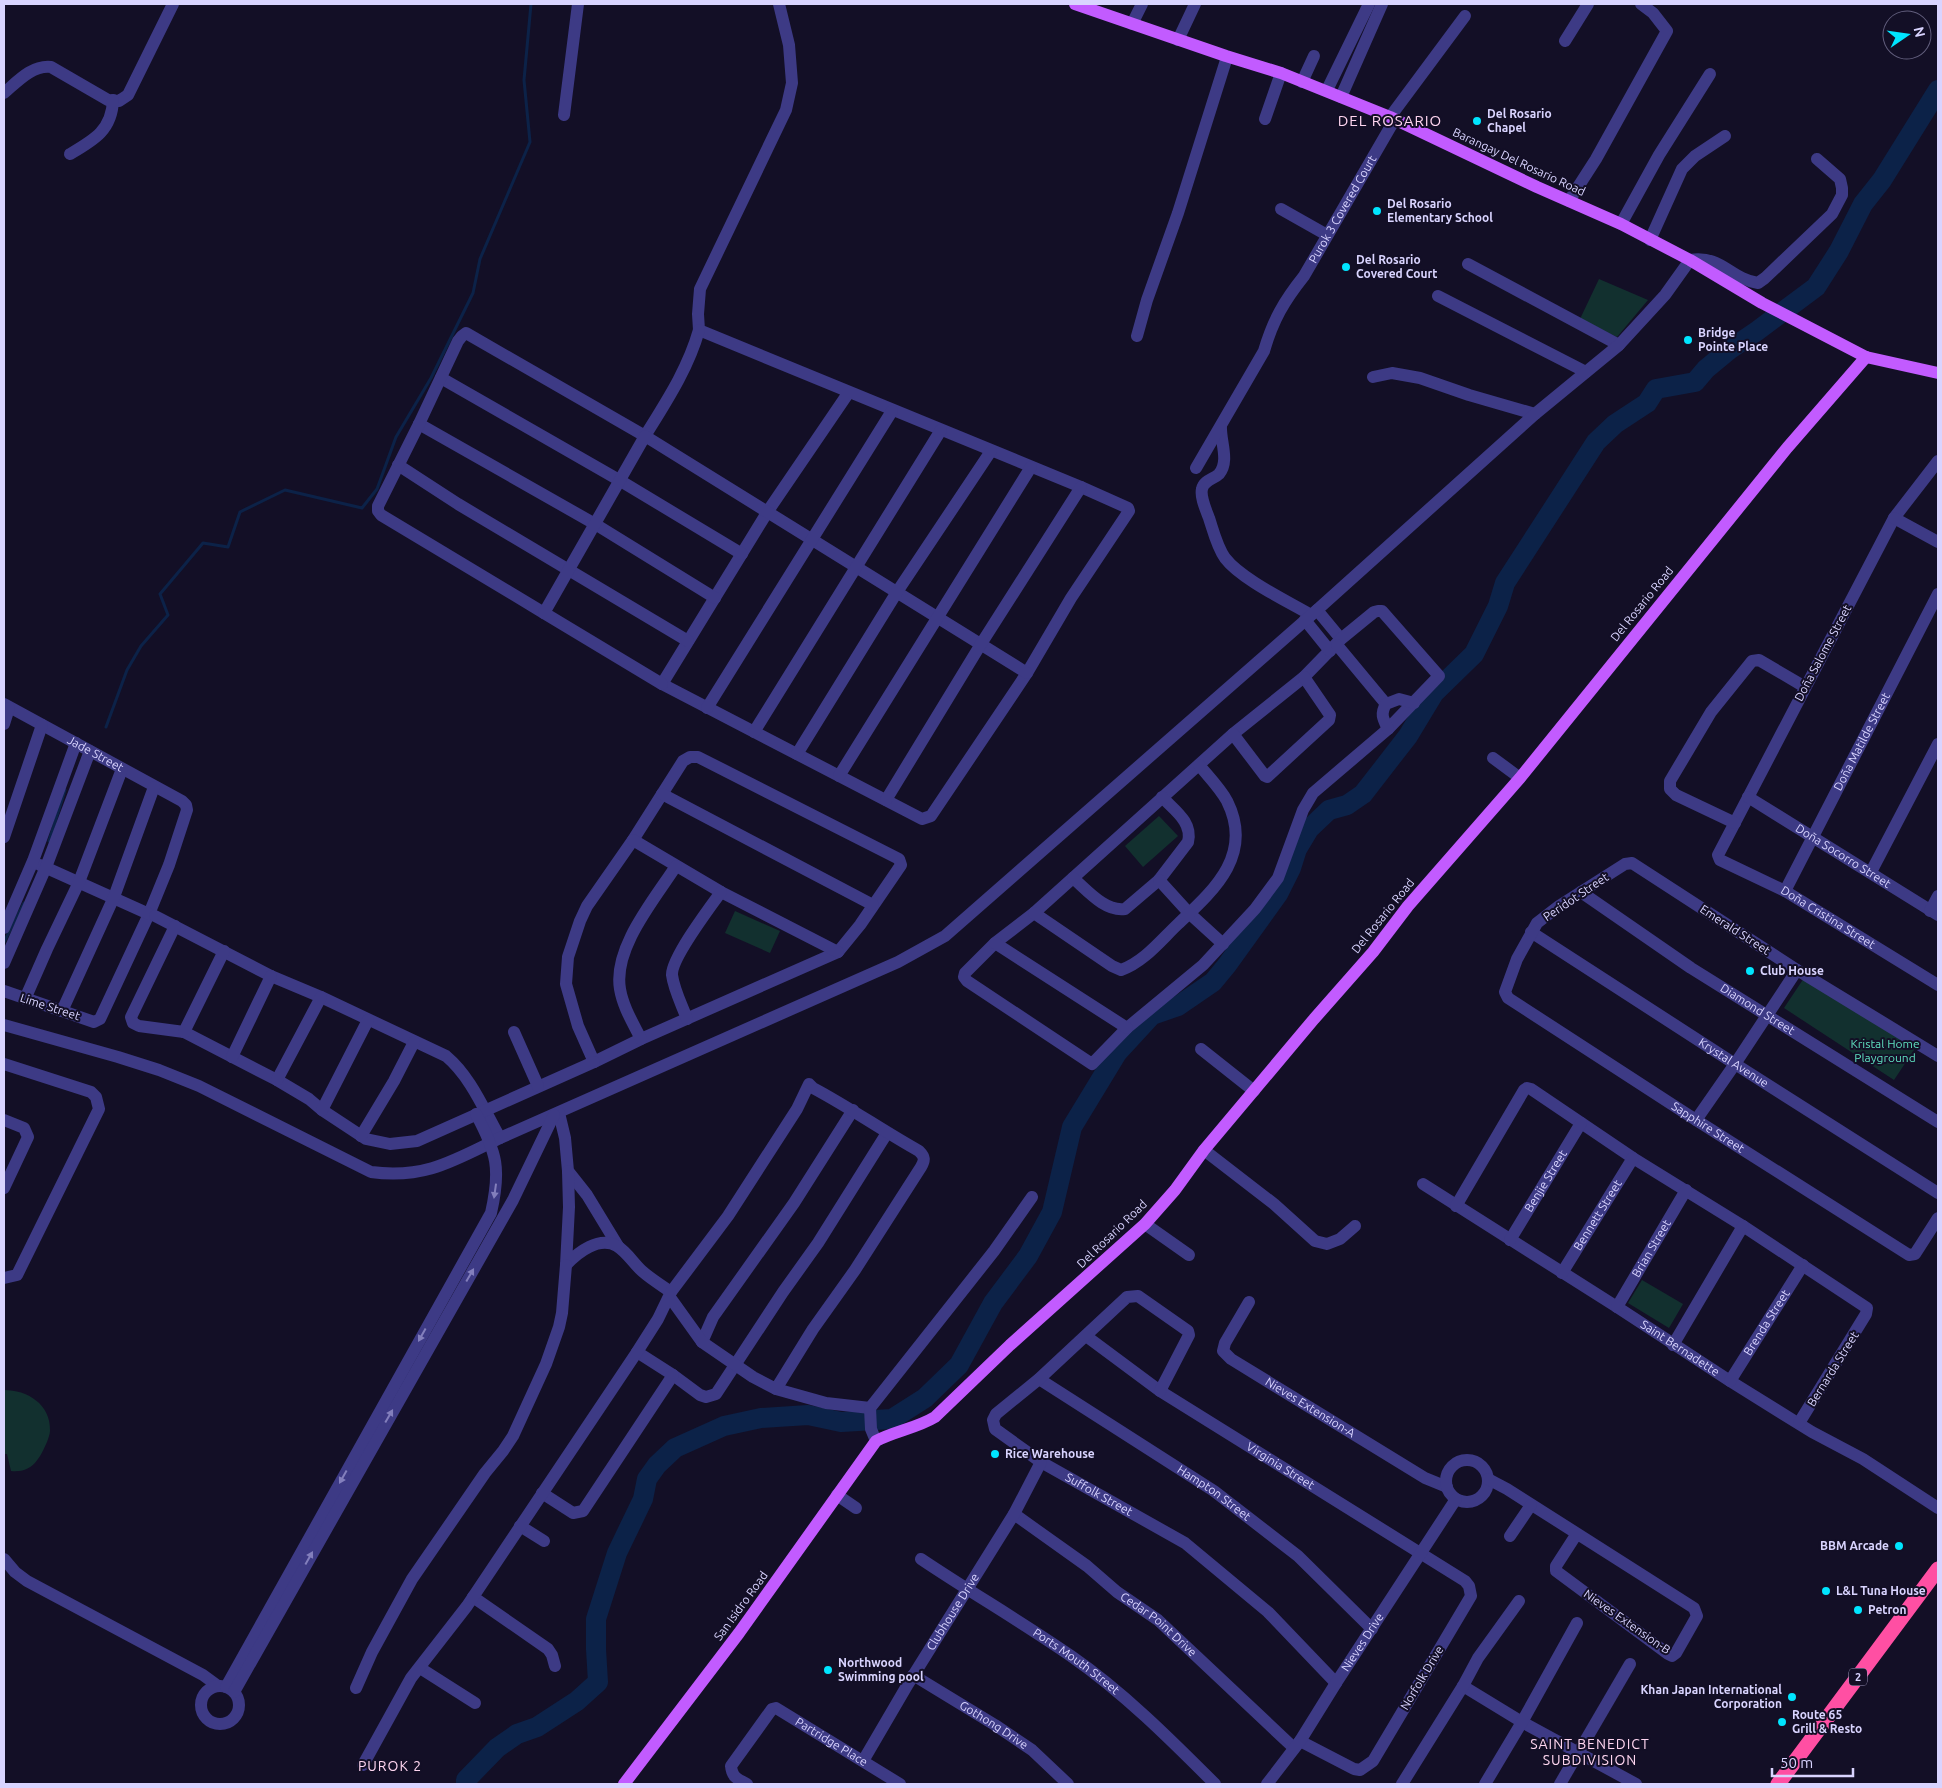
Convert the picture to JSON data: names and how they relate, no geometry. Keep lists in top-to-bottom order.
{
  "streets": {
    "highway": ["2"],
    "main road": ["Barangay Del Rosario Road", "Del Rosario Road", "San Isidro Road"],
    "street": [
      "Purok 3 Covered Court",
      "Doña Salome Street",
      "Doña Matilde Street",
      "Jade Street",
      "Doña Socorro Street",
      "Peridot Street",
      "Doña Cristina Street",
      "Emerald Street",
      "Lime Street",
      "Diamond Street",
      "Krystal Avenue",
      "Sapphire Street",
      "Benjie Street",
      "Bennett Street",
      "Brian Street",
      "Brenda Street",
      "Saint Bernadette",
      "Bernarda Street",
      "Nieves Extension-A",
      "Virginia Street",
      "Hampton Street",
      "Suffolk Street",
      "Clubhouse Drive",
      "Nieves Extension-B",
      "Cedar Point Drive",
      "Nieves Drive",
      "Ports Mouth Street",
      "Norfolk Drive",
      "Gothong Drive",
      "Partridge Place"
    ]
  },
  "crossings": [
    ["Barangay Del Rosario Road", "Purok 3 Covered Court"],
    ["Barangay Del Rosario Road", "Del Rosario Road"],
    ["Del Rosario Road", "San Isidro Road"],
    ["Doña Salome Street", "Doña Socorro Street"],
    ["Doña Salome Street", "Doña Cristina Street"],
    ["Doña Matilde Street", "Doña Socorro Street"],
    ["Doña Matilde Street", "Doña Cristina Street"],
    ["Jade Street", "Lime Street"],
    ["Peridot Street", "Emerald Street"],
    ["Peridot Street", "Diamond Street"],
    ["Peridot Street", "Krystal Avenue"],
    ["Peridot Street", "Sapphire Street"],
    ["Benjie Street", "Saint Bernadette"],
    ["Bennett Street", "Saint Bernadette"],
    ["Brian Street", "Saint Bernadette"],
    ["Brenda Street", "Saint Bernadette"],
    ["Brenda Street", "Bernarda Street"],
    ["Saint Bernadette", "Bernarda Street"],
    ["Nieves Extension-A", "Nieves Extension-B"],
    ["Nieves Extension-A", "Nieves Drive"],
    ["Virginia Street", "Suffolk Street"],
    ["Virginia Street", "Nieves Drive"],
    ["Virginia Street", "Norfolk Drive"],
    ["Hampton Street", "Suffolk Street"],
    ["Hampton Street", "Nieves Drive"],
    ["Suffolk Street", "Clubhouse Drive"],
    ["Suffolk Street", "Nieves Drive"],
    ["Clubhouse Drive", "Cedar Point Drive"],
    ["Clubhouse Drive", "Ports Mouth Street"],
    ["Clubhouse Drive", "Gothong Drive"],
    ["Clubhouse Drive", "Partridge Place"],
    ["Nieves Extension-B", "Nieves Drive"],
    ["Cedar Point Drive", "Nieves Drive"],
    ["Cedar Point Drive", "Norfolk Drive"]
  ],
  "districts": ["DEL ROSARIO", "SAINT BENEDICT SUBDIVISION", "PUROK 2"],
  "parks": ["Kristal Home Playground"],
  "places": [
    "Del Rosario Chapel",
    "Del Rosario Elementary School",
    "Del Rosario Covered Court",
    "Bridge Pointe Place",
    "Club House",
    "Rice Warehouse",
    "BBM Arcade",
    "L&L Tuna House",
    "Petron",
    "Northwood Swimming pool",
    "Khan Japan International Corporation",
    "Route 65 Grill & Resto"
  ],
  "scale_bar": "50 m",
  "north": "right"
}
